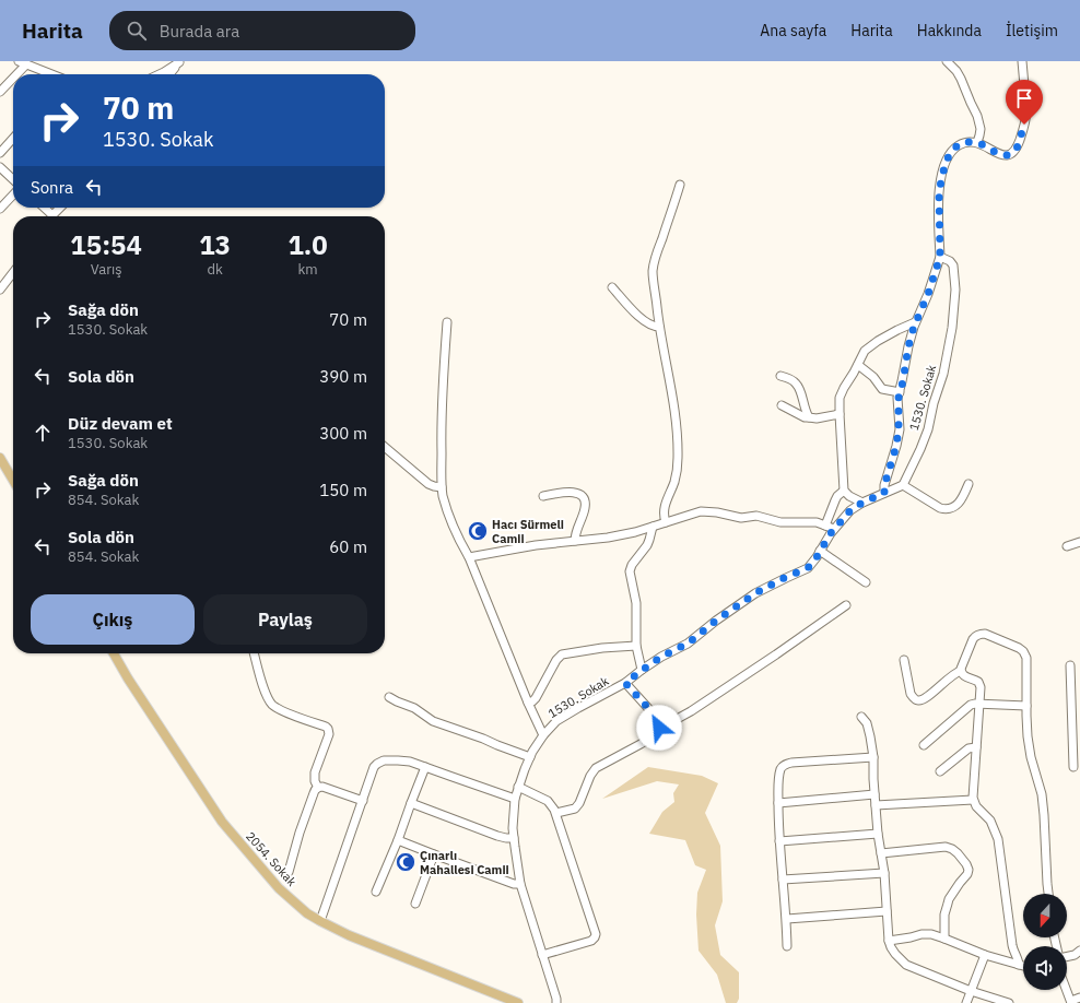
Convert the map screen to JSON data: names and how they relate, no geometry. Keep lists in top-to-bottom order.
{
  "streets": {
    "main road": ["2054. Sokak"],
    "street": ["1530. Sokak"]
  },
  "places": {
    "mosque": ["Hacı Sürmeli Camii", "Çınarlı Mahallesi Camii"]
  },
  "north": "bottom",
  "page": {
    "header": "Harita",
    "search": "Burada ara",
    "nav": [
      "Ana sayfa",
      "Harita",
      "Hakkında",
      "İletişim"
    ],
    "turn": ["70 m", "1530. Sokak"],
    "then": "Sonra",
    "eta": [
      "15:54",
      "Varış",
      "13",
      "dk",
      "1.0",
      "km"
    ],
    "list": [
      {
        "name": "Sağa dön",
        "note": "1530. Sokak",
        "value": "70 m"
      },
      {
        "name": "Sola dön",
        "value": "390 m"
      },
      {
        "name": "Düz devam et",
        "note": "1530. Sokak",
        "value": "300 m"
      },
      {
        "name": "Sağa dön",
        "note": "854. Sokak",
        "value": "150 m"
      },
      {
        "name": "Sola dön",
        "note": "854. Sokak",
        "value": "60 m"
      }
    ],
    "buttons": ["Çıkış", "Paylaş"]
  }
}
